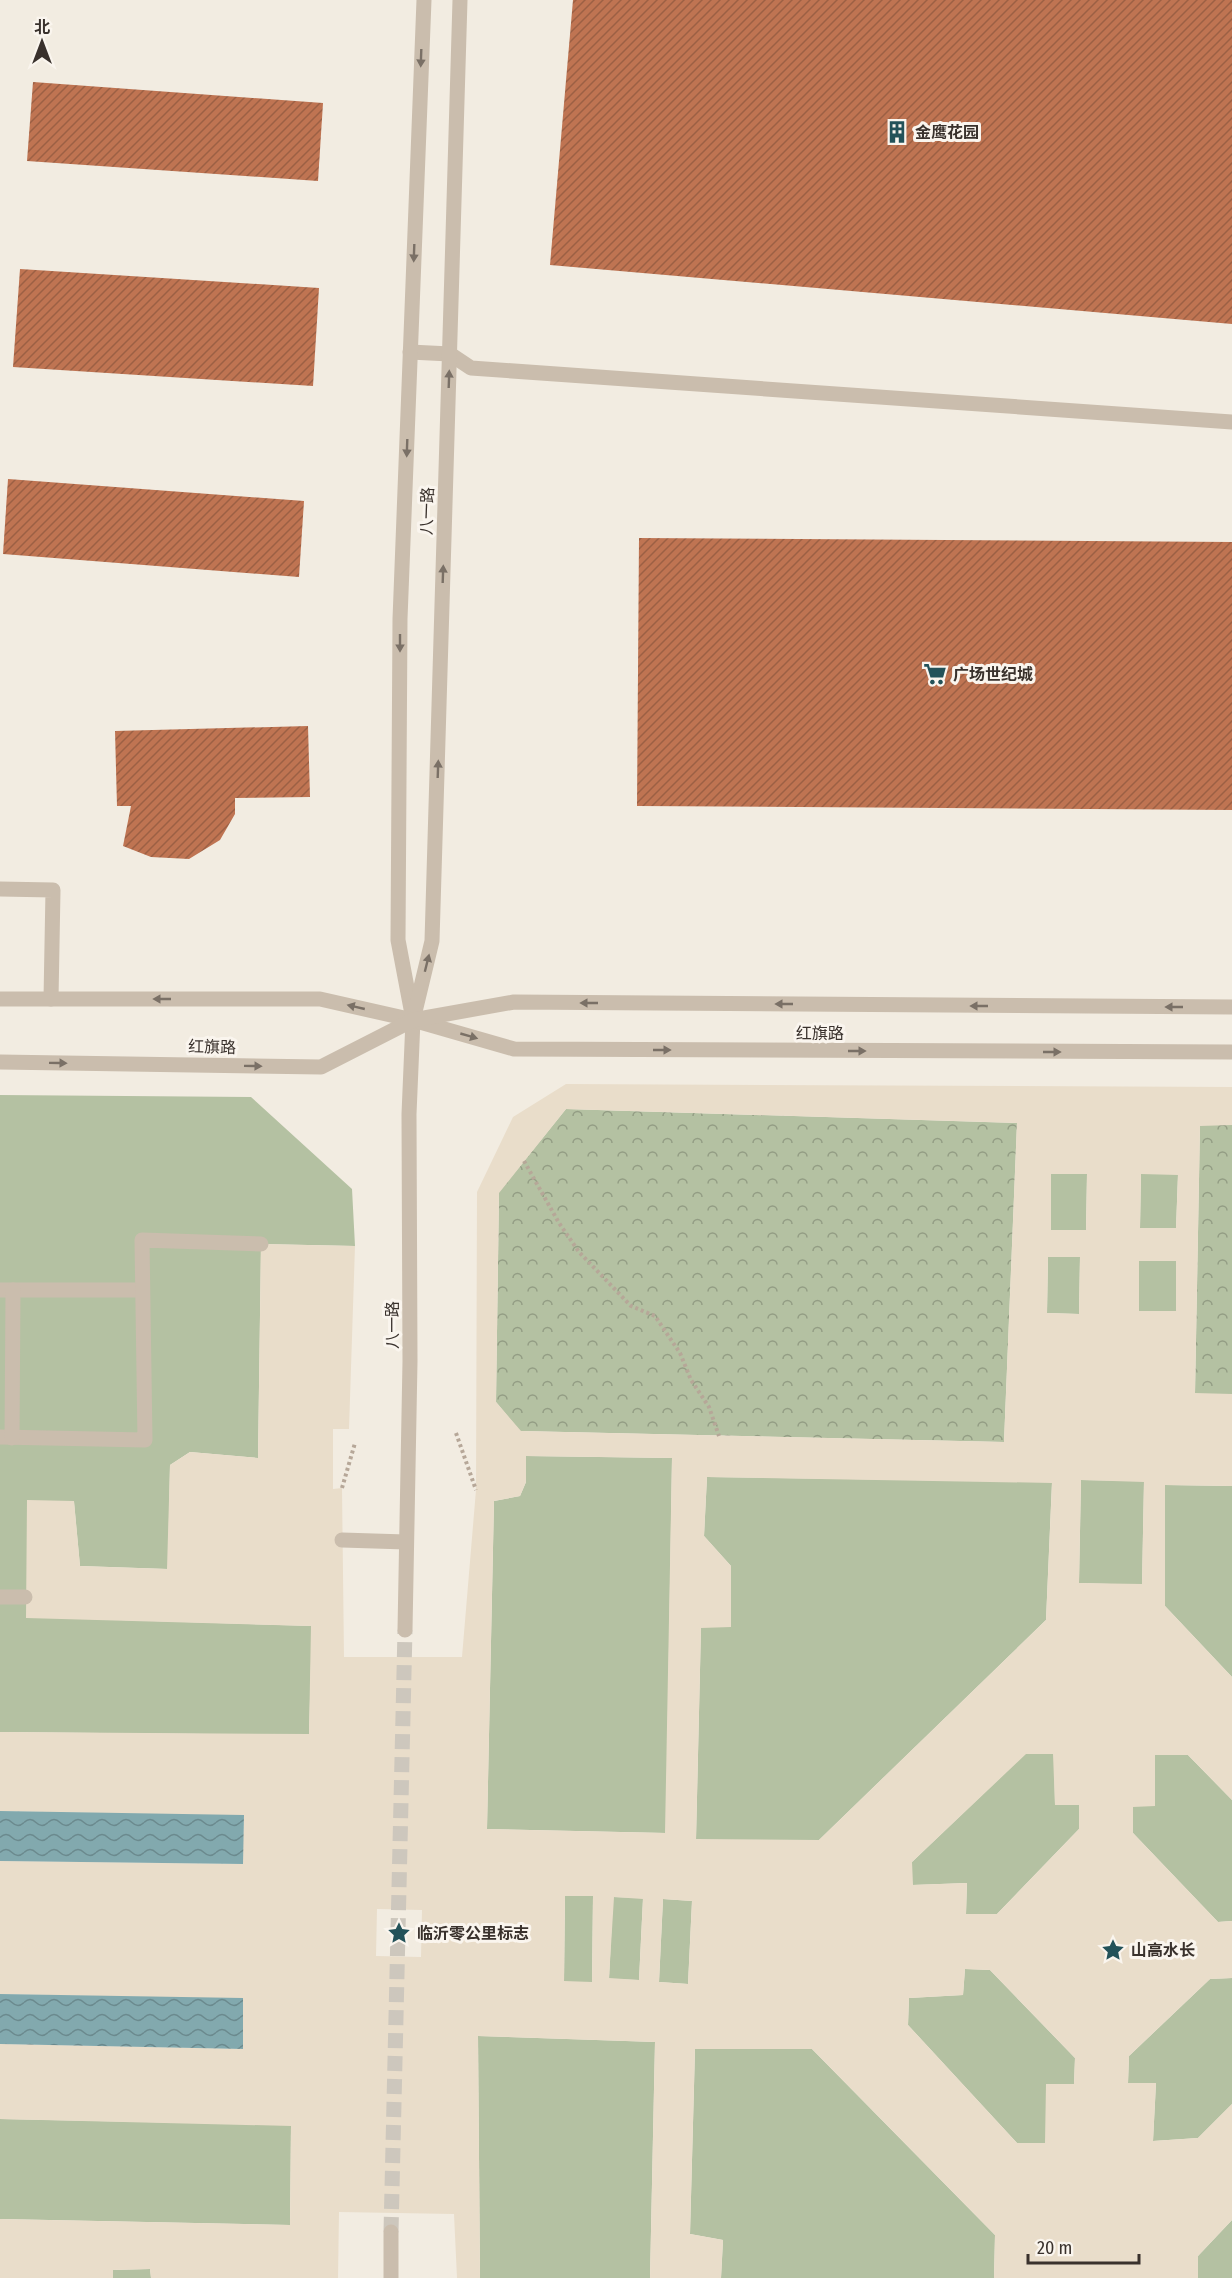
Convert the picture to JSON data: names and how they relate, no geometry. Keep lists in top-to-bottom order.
{
  "streets": {
    "street": ["八一路", "红旗路"]
  },
  "crossings": [
    ["八一路", "红旗路"]
  ],
  "places": {
    "building": ["金鹰花园"],
    "supermarket": ["广场世纪城"],
    "place": ["临沂零公里标志", "山高水长"]
  },
  "scale_bar": "20 m",
  "north": "top"
}
